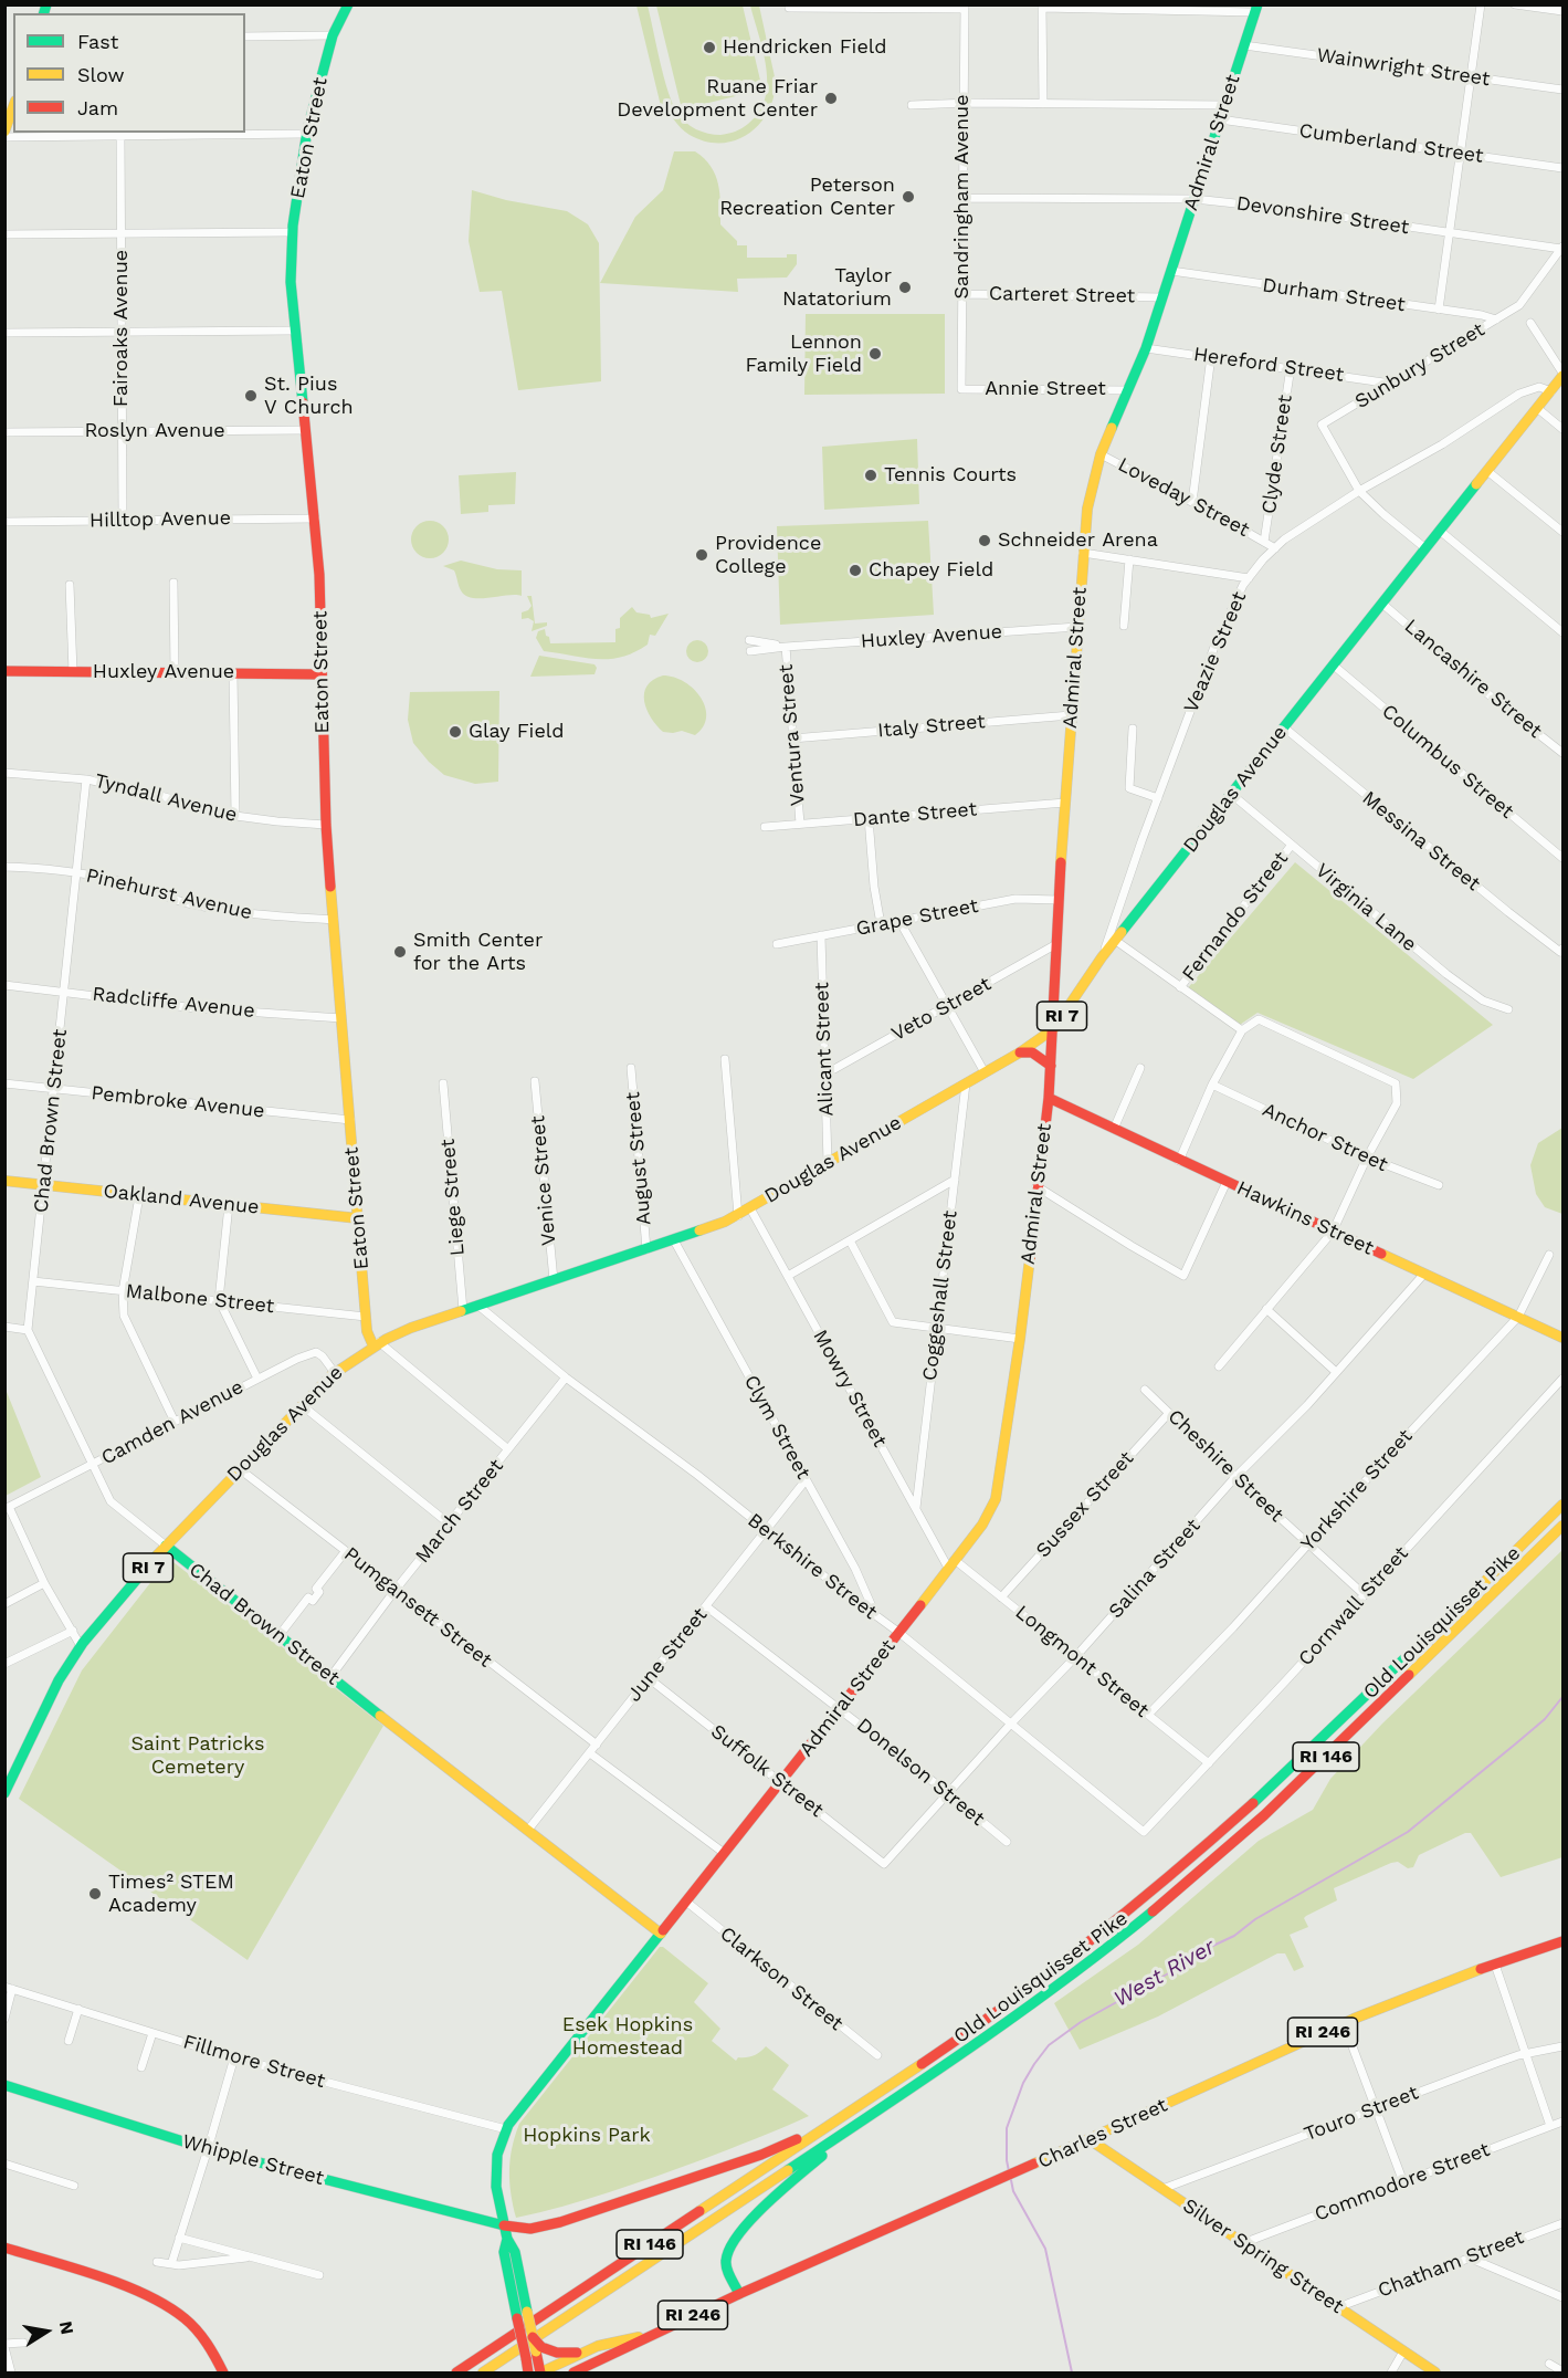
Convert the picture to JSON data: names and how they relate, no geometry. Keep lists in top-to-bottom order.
{
  "streets": {
    "main road": [
      "Eaton Street",
      "Admiral Street",
      "Huxley Avenue",
      "Douglas Avenue",
      "RI 7",
      "Chad Brown Street",
      "Oakland Avenue",
      "Hawkins Street",
      "Old Louisquisset Pike",
      "RI 146",
      "RI 246",
      "Charles Street",
      "Whipple Street",
      "Silver Spring Street"
    ],
    "street": [
      "Wainwright Street",
      "Cumberland Street",
      "Sandringham Avenue",
      "Devonshire Street",
      "Carteret Street",
      "Durham Street",
      "Fairoaks Avenue",
      "Hereford Street",
      "Sunbury Street",
      "Annie Street",
      "Roslyn Avenue",
      "Clyde Street",
      "Loveday Street",
      "Hilltop Avenue",
      "Veazie Street",
      "Lancashire Street",
      "Italy Street",
      "Ventura Street",
      "Columbus Street",
      "Tyndall Avenue",
      "Dante Street",
      "Messina Street",
      "Pinehurst Avenue",
      "Virginia Lane",
      "Fernando Street",
      "Grape Street",
      "Radcliffe Avenue",
      "Veto Street",
      "Alicant Street",
      "Pembroke Avenue",
      "Anchor Street",
      "August Street",
      "Venice Street",
      "Liege Street",
      "Coggeshall Street",
      "Malbone Street",
      "Mowry Street",
      "Camden Avenue",
      "Clym Street",
      "Cheshire Street",
      "Yorkshire Street",
      "Sussex Street",
      "March Street",
      "Berkshire Street",
      "Salina Street",
      "Cornwall Street",
      "Pumgansett Street",
      "June Street",
      "Longmont Street",
      "Suffolk Street",
      "Donelson Street",
      "Clarkson Street",
      "Fillmore Street",
      "Touro Street",
      "Commodore Street",
      "Chatham Street"
    ]
  },
  "crossings": [
    ["Wainwright Street", "Admiral Street"],
    ["Eaton Street", "Roslyn Avenue"],
    ["Eaton Street", "Hilltop Avenue"],
    ["Eaton Street", "Huxley Avenue"],
    ["Eaton Street", "Douglas Avenue"],
    ["Eaton Street", "Tyndall Avenue"],
    ["Eaton Street", "Pinehurst Avenue"],
    ["Eaton Street", "Radcliffe Avenue"],
    ["Eaton Street", "Pembroke Avenue"],
    ["Eaton Street", "Oakland Avenue"],
    ["Eaton Street", "Malbone Street"],
    ["Admiral Street", "Cumberland Street"],
    ["Admiral Street", "Devonshire Street"],
    ["Admiral Street", "Carteret Street"],
    ["Admiral Street", "Durham Street"],
    ["Admiral Street", "Hereford Street"],
    ["Admiral Street", "Annie Street"],
    ["Admiral Street", "Loveday Street"],
    ["Admiral Street", "Huxley Avenue"],
    ["Admiral Street", "Italy Street"],
    ["Admiral Street", "Douglas Avenue"],
    ["Admiral Street", "Dante Street"],
    ["Admiral Street", "Grape Street"],
    ["Admiral Street", "Veto Street"],
    ["Admiral Street", "Chad Brown Street"],
    ["Admiral Street", "Hawkins Street"],
    ["Admiral Street", "Mowry Street"],
    ["Admiral Street", "Berkshire Street"],
    ["Admiral Street", "Longmont Street"],
    ["Admiral Street", "Suffolk Street"],
    ["Admiral Street", "Donelson Street"],
    ["Admiral Street", "Clarkson Street"],
    ["Admiral Street", "Fillmore Street"],
    ["Admiral Street", "Whipple Street"],
    ["Sandringham Avenue", "Devonshire Street"],
    ["Sandringham Avenue", "Carteret Street"],
    ["Sandringham Avenue", "Annie Street"],
    ["Devonshire Street", "Sunbury Street"],
    ["Durham Street", "Sunbury Street"],
    ["Fairoaks Avenue", "Roslyn Avenue"],
    ["Fairoaks Avenue", "Hilltop Avenue"],
    ["Hereford Street", "Sunbury Street"],
    ["Hereford Street", "Clyde Street"],
    ["Sunbury Street", "Veazie Street"],
    ["Clyde Street", "Loveday Street"],
    ["Loveday Street", "Veazie Street"],
    ["Huxley Avenue", "Ventura Street"],
    ["Veazie Street", "Douglas Avenue"],
    ["Lancashire Street", "Douglas Avenue"],
    ["Italy Street", "Ventura Street"],
    ["Ventura Street", "Dante Street"],
    ["Columbus Street", "Douglas Avenue"],
    ["Douglas Avenue", "Messina Street"],
    ["Douglas Avenue", "Virginia Lane"],
    ["Douglas Avenue", "Alicant Street"],
    ["Douglas Avenue", "Chad Brown Street"],
    ["Douglas Avenue", "August Street"],
    ["Douglas Avenue", "Venice Street"],
    ["Douglas Avenue", "Liege Street"],
    ["Douglas Avenue", "Coggeshall Street"],
    ["Douglas Avenue", "Mowry Street"],
    ["Douglas Avenue", "Camden Avenue"],
    ["Douglas Avenue", "Clym Street"],
    ["Douglas Avenue", "Berkshire Street"],
    ["Douglas Avenue", "Pumgansett Street"],
    ["Tyndall Avenue", "Chad Brown Street"],
    ["Pinehurst Avenue", "Chad Brown Street"],
    ["Virginia Lane", "Fernando Street"],
    ["Grape Street", "Alicant Street"],
    ["Radcliffe Avenue", "Chad Brown Street"],
    ["Veto Street", "Alicant Street"],
    ["Pembroke Avenue", "Chad Brown Street"],
    ["Chad Brown Street", "Oakland Avenue"],
    ["Chad Brown Street", "Malbone Street"],
    ["Chad Brown Street", "Camden Avenue"],
    ["Chad Brown Street", "March Street"],
    ["Chad Brown Street", "June Street"],
    ["Hawkins Street", "Yorkshire Street"],
    ["Hawkins Street", "Salina Street"],
    ["Coggeshall Street", "Mowry Street"],
    ["Mowry Street", "Longmont Street"],
    ["Clym Street", "Berkshire Street"],
    ["Clym Street", "June Street"],
    ["Cheshire Street", "Yorkshire Street"],
    ["Cheshire Street", "Sussex Street"],
    ["Cheshire Street", "Salina Street"],
    ["Cheshire Street", "Cornwall Street"],
    ["Yorkshire Street", "Longmont Street"],
    ["Sussex Street", "Longmont Street"],
    ["March Street", "Berkshire Street"],
    ["March Street", "Pumgansett Street"],
    ["Berkshire Street", "Salina Street"],
    ["Berkshire Street", "Cornwall Street"],
    ["Berkshire Street", "June Street"],
    ["Salina Street", "Longmont Street"],
    ["Salina Street", "Suffolk Street"],
    ["Salina Street", "Donelson Street"],
    ["Cornwall Street", "Longmont Street"],
    ["Pumgansett Street", "June Street"],
    ["Old Louisquisset Pike", "Whipple Street"],
    ["June Street", "Suffolk Street"],
    ["June Street", "Donelson Street"],
    ["Touro Street", "Silver Spring Street"],
    ["Charles Street", "Silver Spring Street"],
    ["Commodore Street", "Silver Spring Street"],
    ["Silver Spring Street", "Chatham Street"]
  ],
  "water": ["West River"],
  "parks": ["Saint Patricks Cemetery", "Esek Hopkins Homestead", "Hopkins Park"],
  "places": [
    "Hendricken Field",
    "Ruane Friar Development Center",
    "Peterson Recreation Center",
    "Taylor Natatorium",
    "Lennon Family Field",
    "St. Pius V Church",
    "Tennis Courts",
    "Schneider Arena",
    "Providence College",
    "Chapey Field",
    "Glay Field",
    "Smith Center for the Arts",
    "Times² STEM Academy"
  ],
  "legend": ["Fast", "Slow", "Jam"],
  "north": "right"
}
